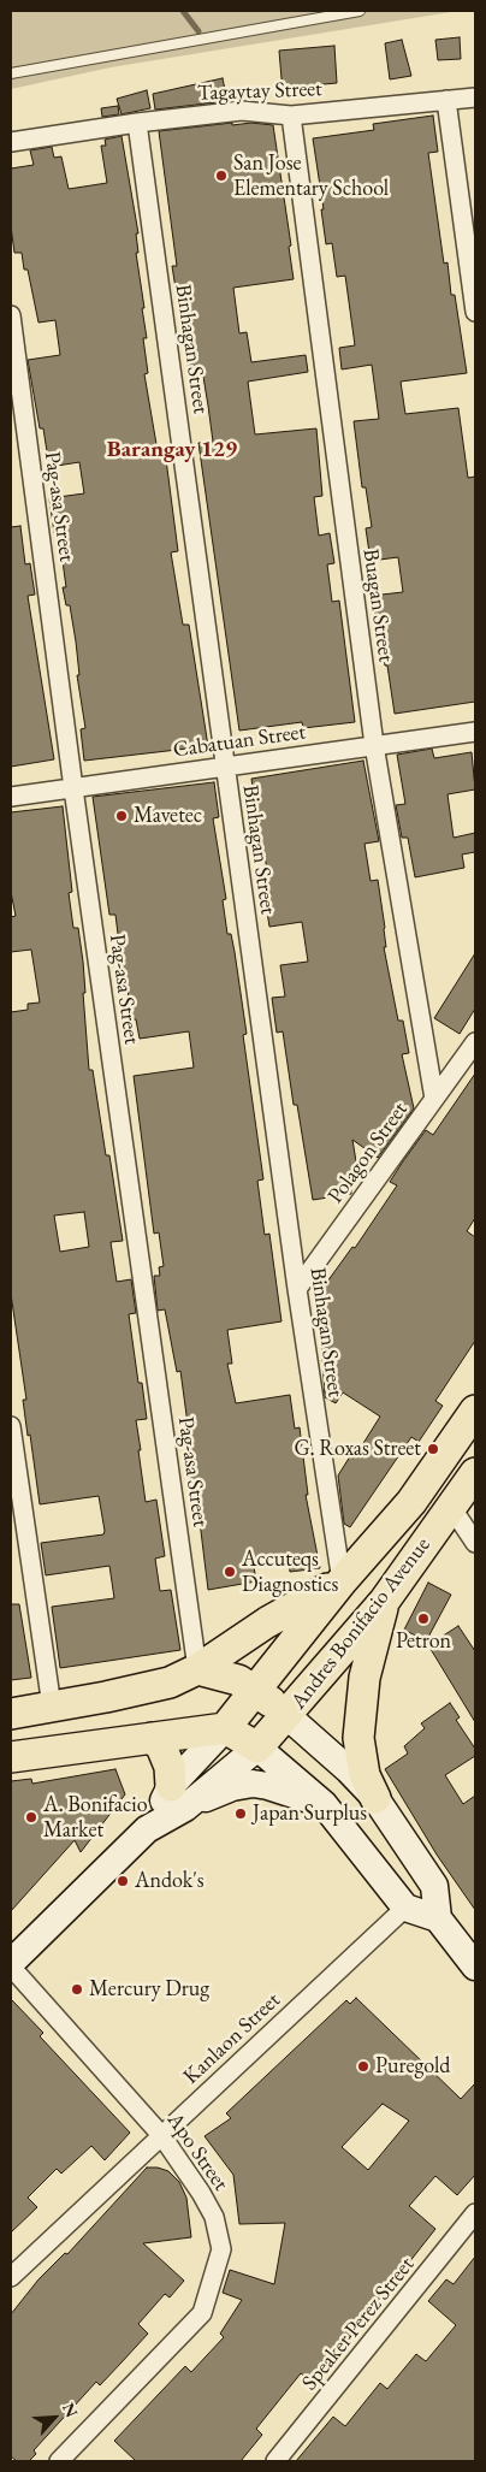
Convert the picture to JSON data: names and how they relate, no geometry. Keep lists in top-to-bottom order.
{
  "streets": {
    "main road": ["Andres Bonifacio Avenue"],
    "street": [
      "Tagaytay Street",
      "Binhagan Street",
      "Pag-asa Street",
      "Buagan Street",
      "Cabatuan Street",
      "Polagon Street",
      "Kanlaon Street",
      "Apo Street",
      "Speaker Perez Street"
    ]
  },
  "crossings": [
    ["Tagaytay Street", "Binhagan Street"],
    ["Tagaytay Street", "Buagan Street"],
    ["Binhagan Street", "Cabatuan Street"],
    ["Binhagan Street", "Polagon Street"],
    ["Binhagan Street", "Andres Bonifacio Avenue"],
    ["Pag-asa Street", "Cabatuan Street"],
    ["Pag-asa Street", "Andres Bonifacio Avenue"],
    ["Buagan Street", "Cabatuan Street"],
    ["Buagan Street", "Polagon Street"],
    ["Kanlaon Street", "Apo Street"]
  ],
  "districts": ["Barangay 129"],
  "places": [
    "San Jose Elementary School",
    "Mavetec",
    "G. Roxas Street",
    "Accuteqs Diagnostics",
    "Petron",
    "Japan Surplus",
    "A. Bonifacio Market",
    "Andok's",
    "Mercury Drug",
    "Puregold"
  ],
  "north": "top right"
}
